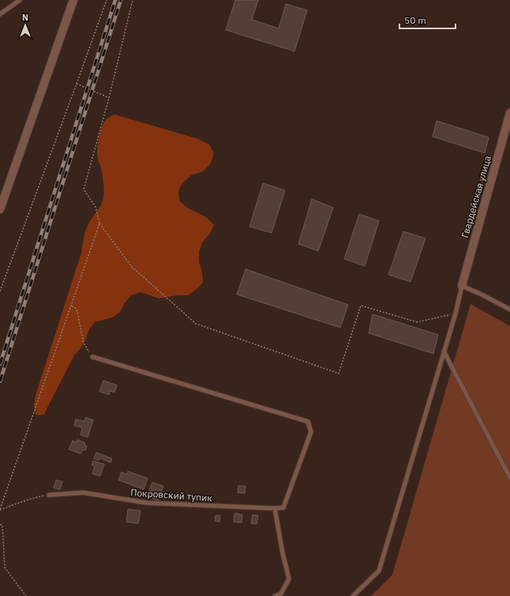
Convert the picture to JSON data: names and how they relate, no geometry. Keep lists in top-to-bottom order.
{
  "streets": {
    "street": ["Гвардейская улица"],
    "lane": ["Покровский тупик"]
  },
  "scale_bar": "50 m",
  "north": "top"
}
